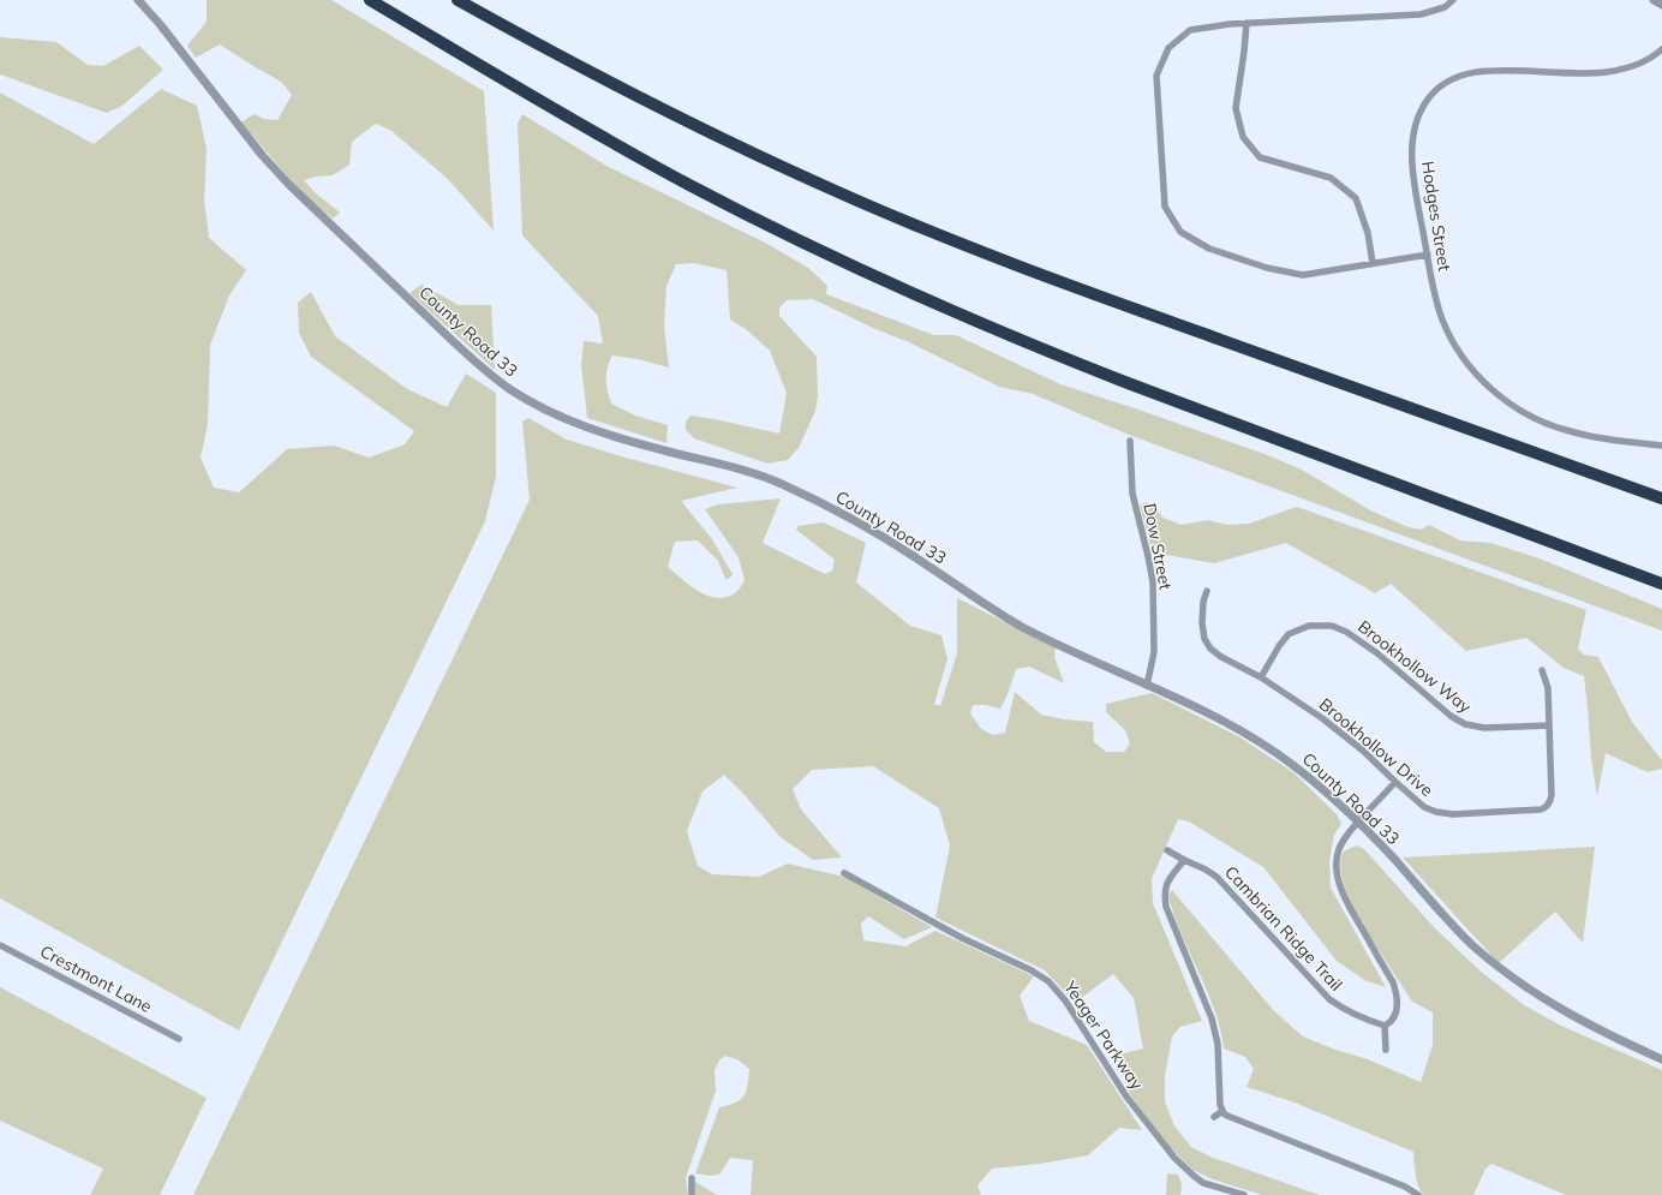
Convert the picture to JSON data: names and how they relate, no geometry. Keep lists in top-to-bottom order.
{
  "streets": {
    "street": [
      "Hodges Street",
      "County Road 33",
      "Dow Street",
      "Brookhollow Way",
      "Brookhollow Drive",
      "Cambrian Ridge Trail",
      "Crestmont Lane",
      "Yeager Parkway"
    ]
  },
  "crossings": [
    ["County Road 33", "Dow Street"],
    ["Brookhollow Way", "Brookhollow Drive"]
  ]
}
